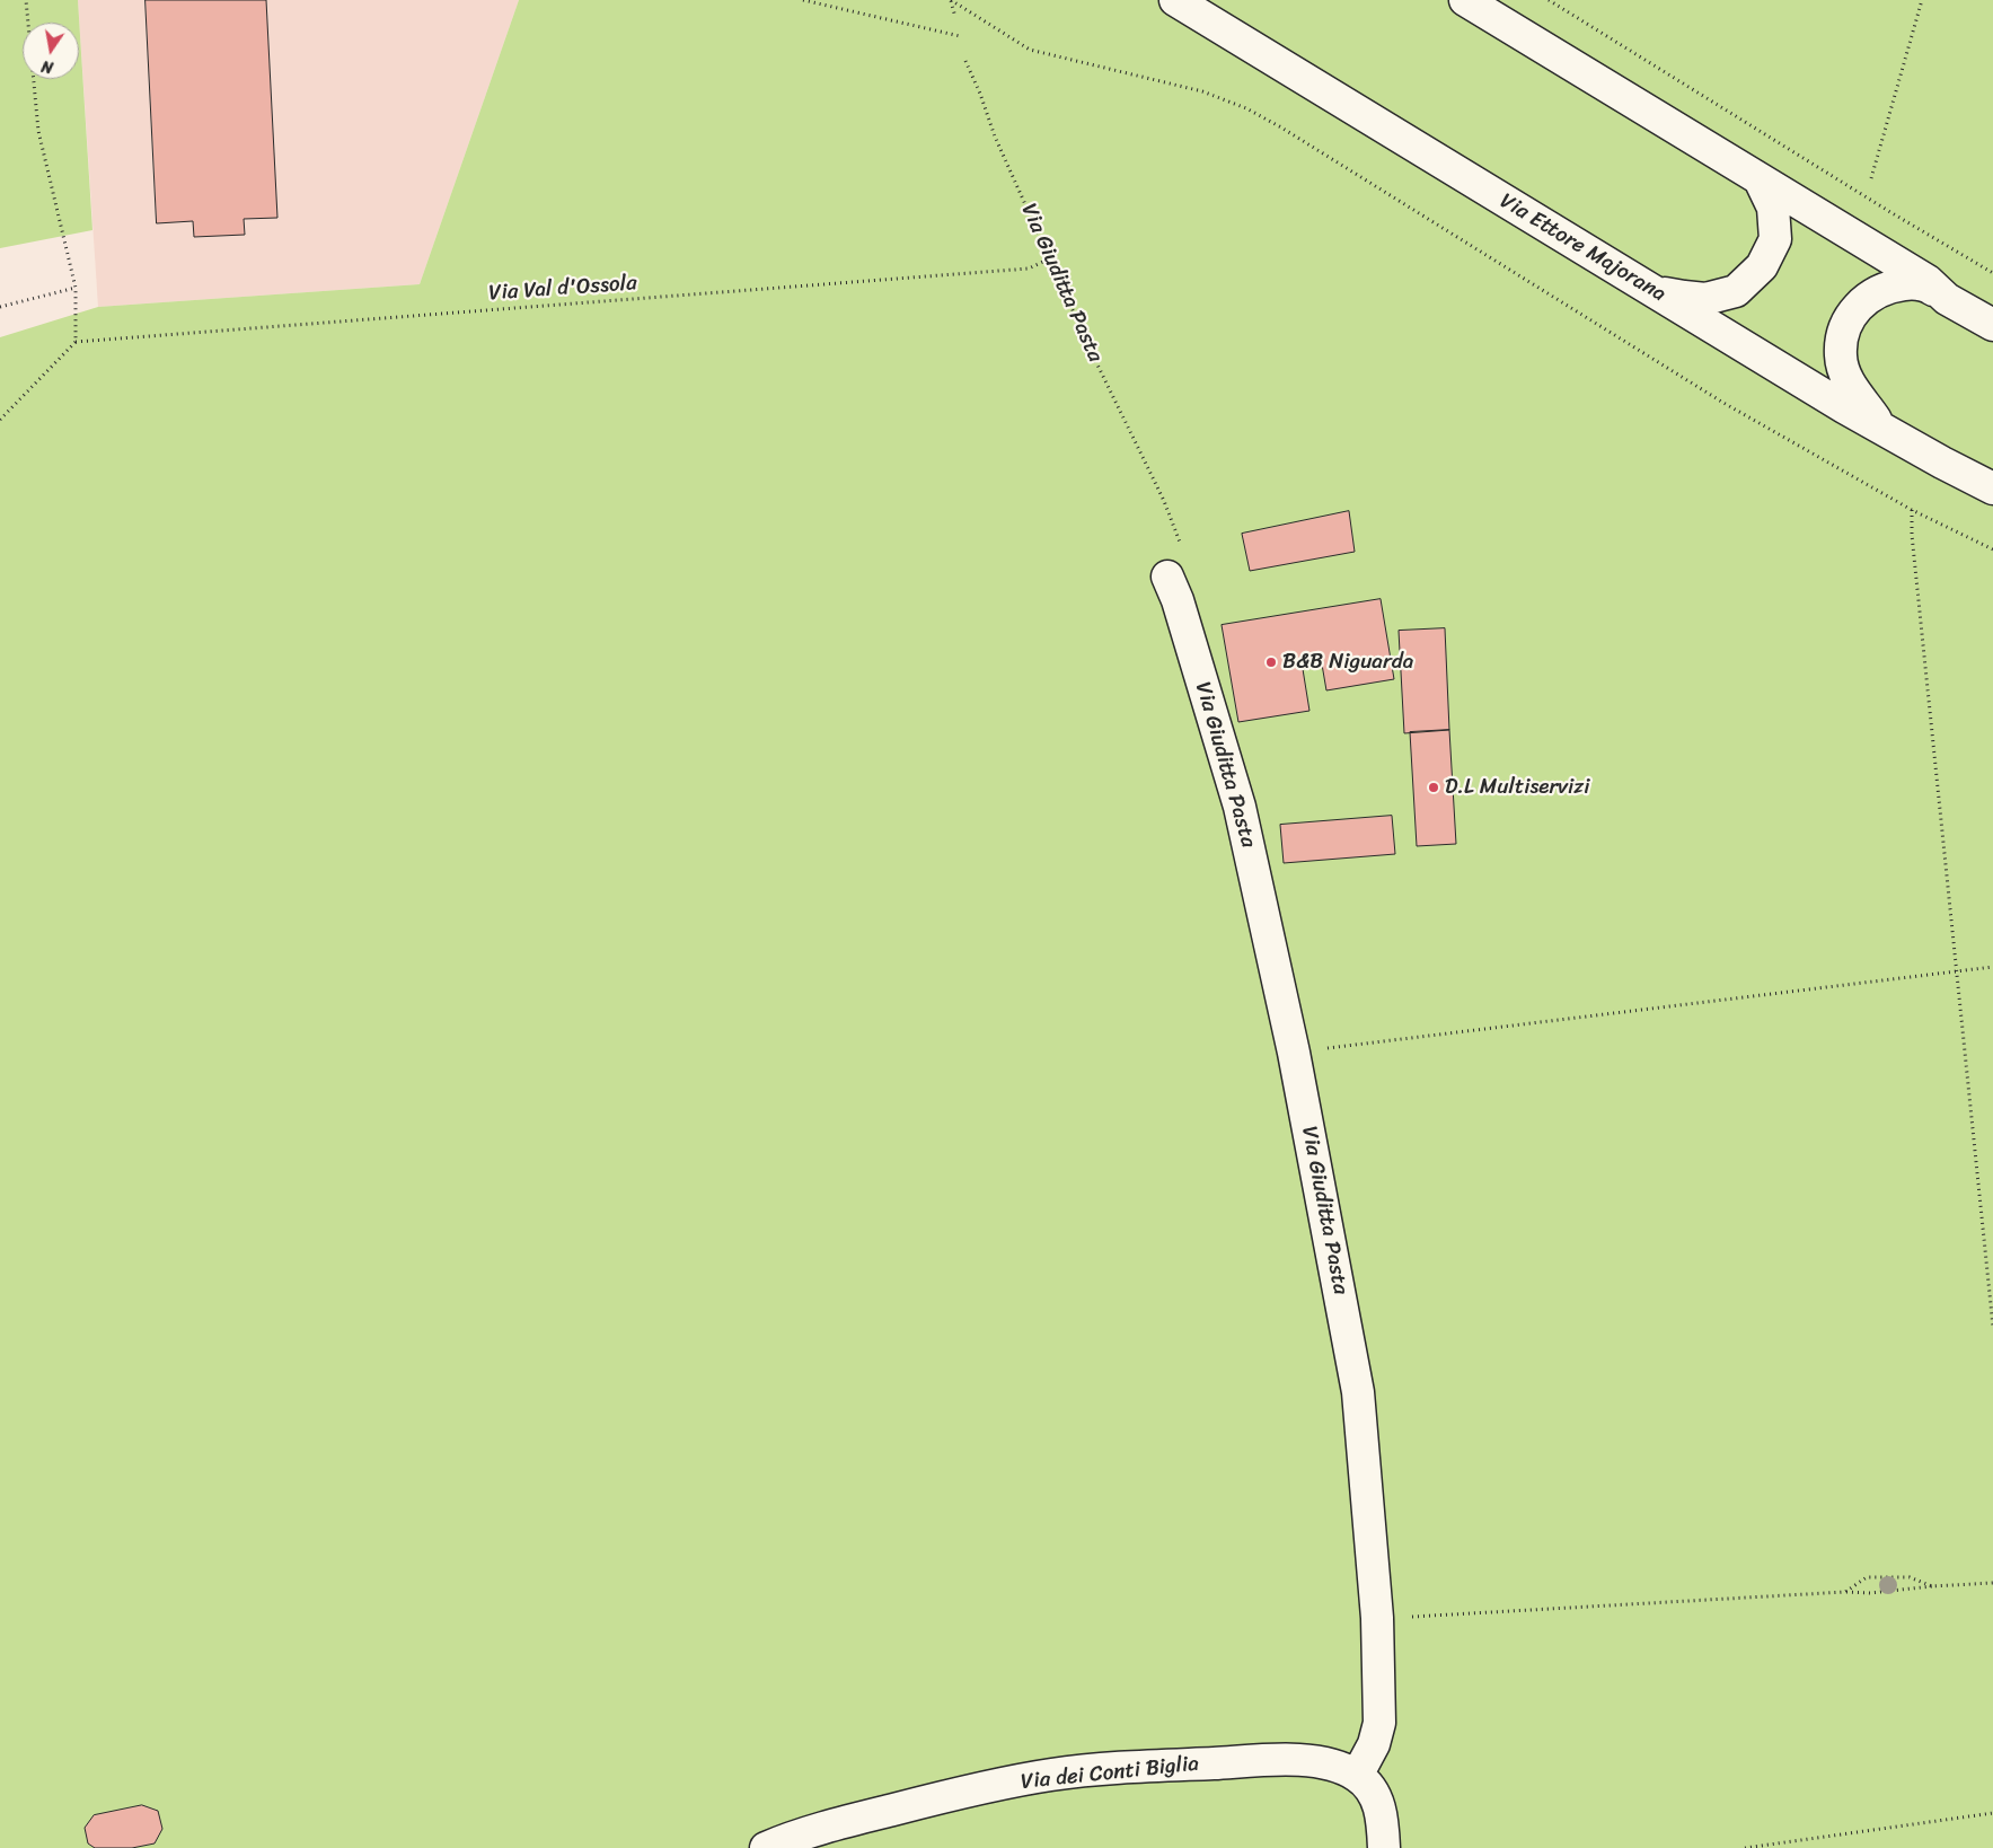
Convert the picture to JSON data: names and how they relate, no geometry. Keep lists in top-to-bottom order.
{
  "streets": {
    "street": ["Via Ettore Majorana", "Via Giuditta Pasta", "Via dei Conti Biglia"],
    "path": ["Via Val d'Ossola"]
  },
  "crossings": [
    ["Via Giuditta Pasta", "Via Val d'Ossola"],
    ["Via Giuditta Pasta", "Via dei Conti Biglia"]
  ],
  "places": ["B&B Niguarda", "D.L Multiservizi"],
  "north": "bottom"
}
